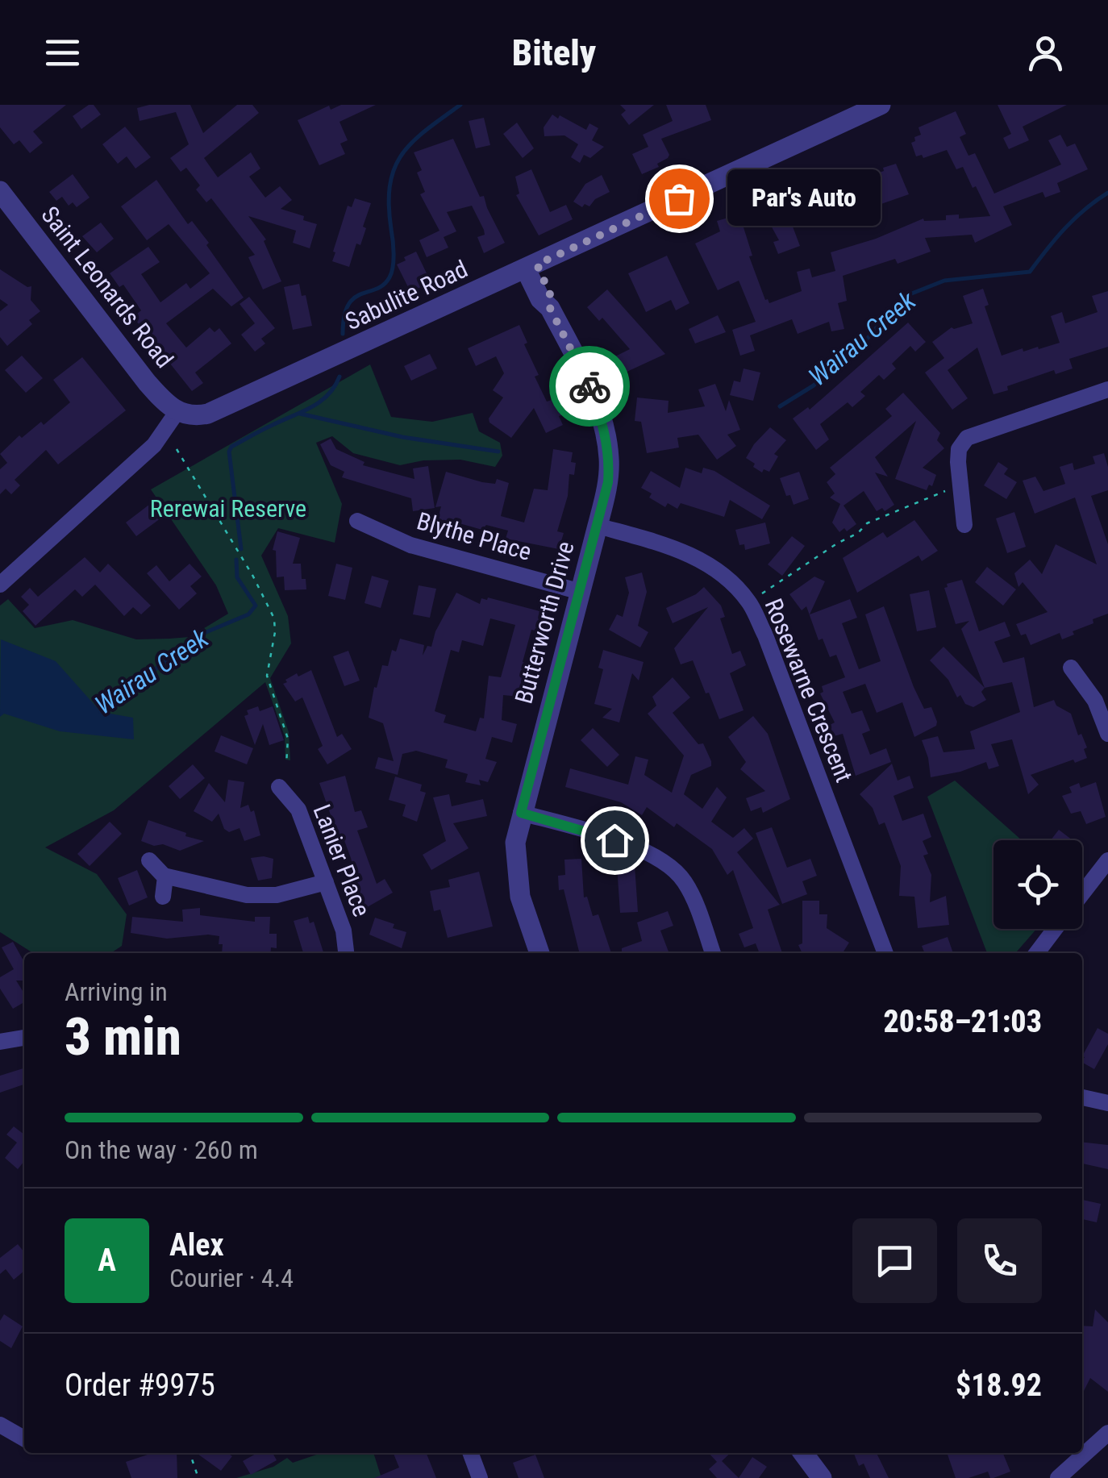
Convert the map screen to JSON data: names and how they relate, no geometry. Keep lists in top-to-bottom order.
{
  "streets": {
    "street": [
      "Saint Leonards Road",
      "Sabulite Road",
      "Blythe Place",
      "Butterworth Drive",
      "Rosewarne Crescent",
      "Lanier Place"
    ]
  },
  "crossings": [
    ["Saint Leonards Road", "Sabulite Road"],
    ["Sabulite Road", "Butterworth Drive"],
    ["Blythe Place", "Butterworth Drive"],
    ["Butterworth Drive", "Rosewarne Crescent"]
  ],
  "water": ["Wairau Creek"],
  "parks": ["Rerewai Reserve"],
  "places": ["Par's Auto"],
  "page": {
    "header": "Bitely",
    "bubble": "Par's Auto",
    "heading": ["3 min", "Arriving in", "20:58–21:03"],
    "panel": [
      "Alex",
      "Courier · 4.4",
      "Order #9975",
      "$18.92"
    ],
    "bar": "On the way · 260 m",
    "round": "A"
  }
}
